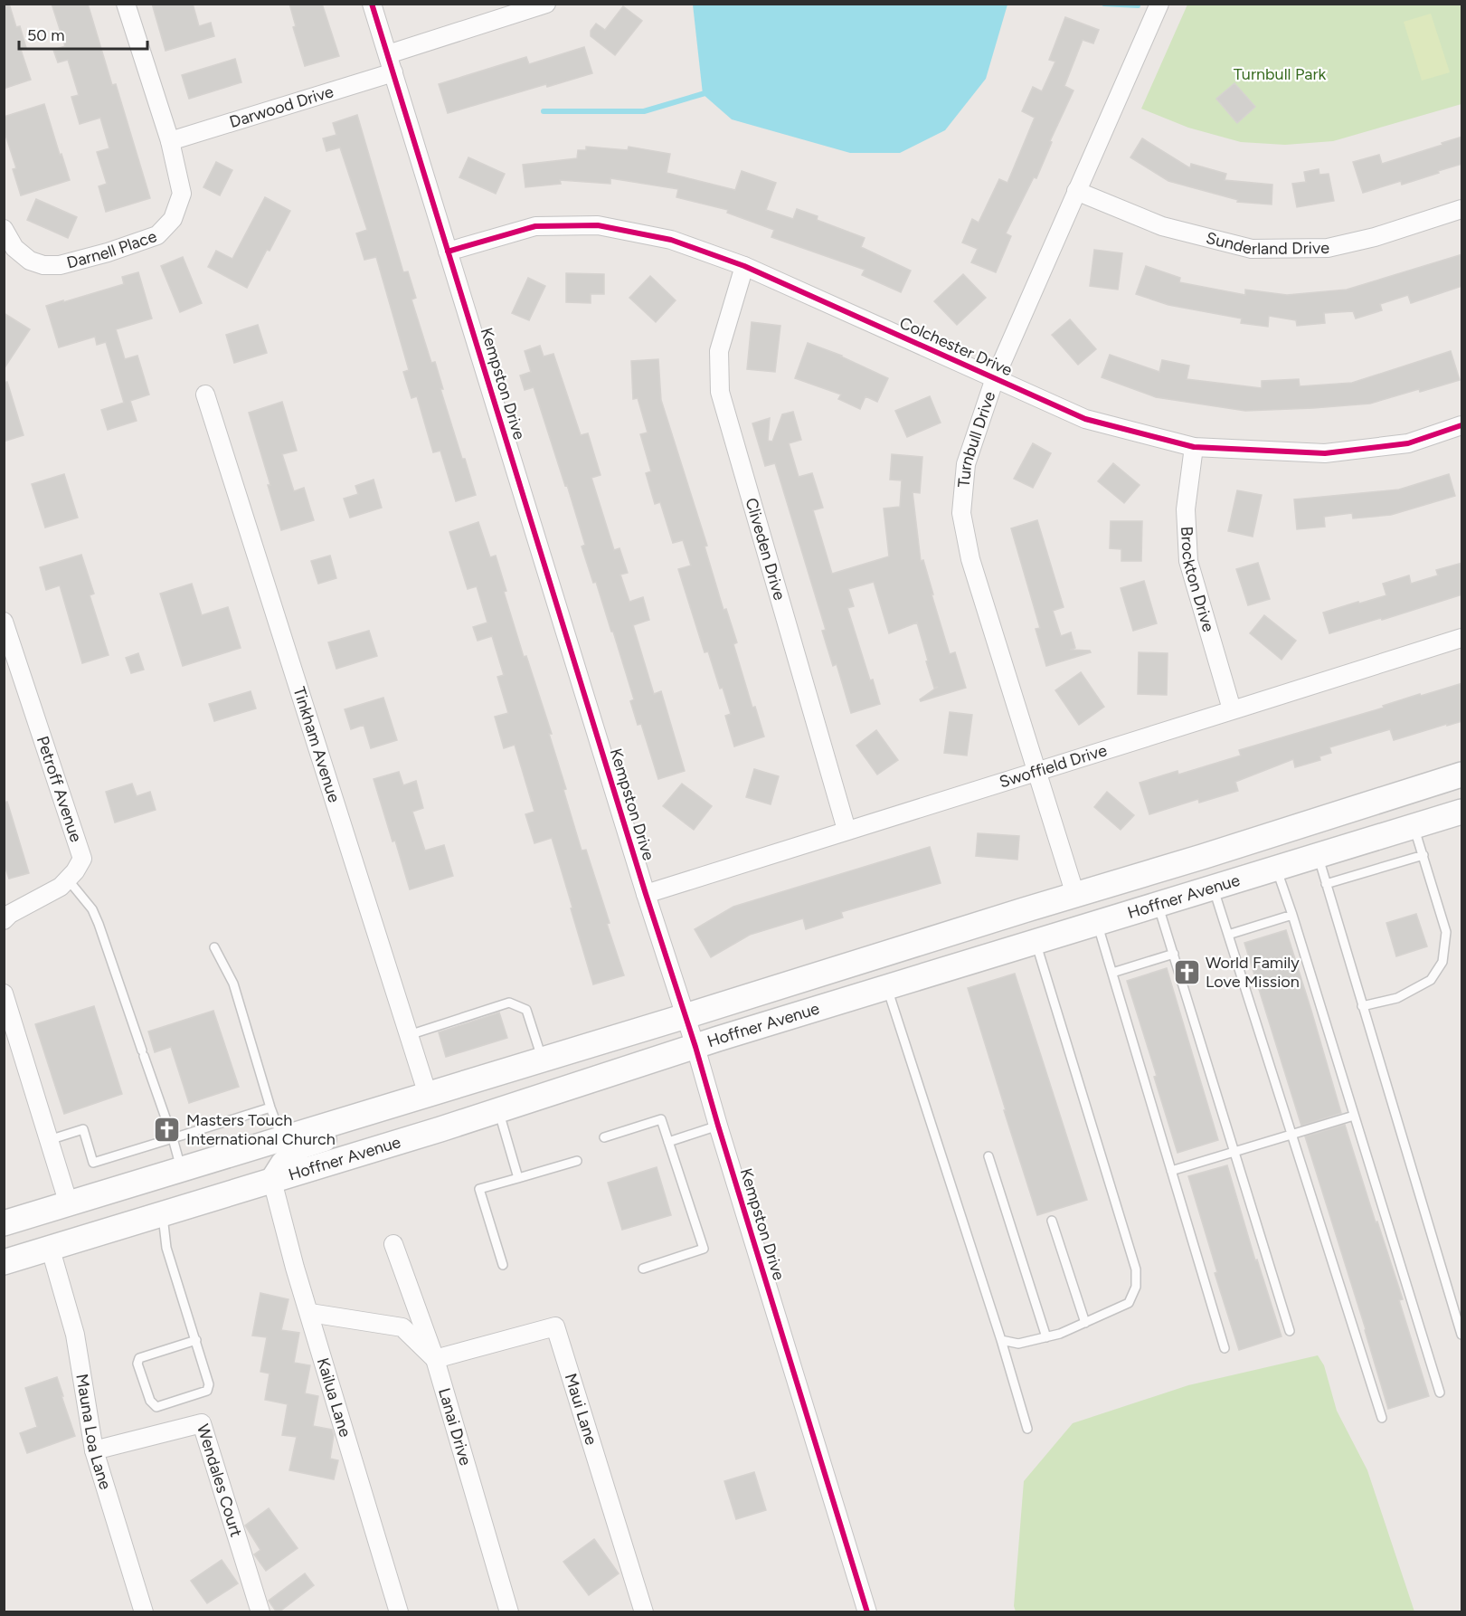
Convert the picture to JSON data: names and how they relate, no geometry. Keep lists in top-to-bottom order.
{
  "streets": {
    "main road": ["Hoffner Avenue"],
    "street": [
      "Darwood Drive",
      "Sunderland Drive",
      "Darnell Place",
      "Colchester Drive",
      "Kempston Drive",
      "Turnbull Drive",
      "Cliveden Drive",
      "Brockton Drive",
      "Tinkham Avenue",
      "Swoffield Drive",
      "Petroff Avenue",
      "Kailua Lane",
      "Maui Lane",
      "Lanai Drive",
      "Mauna Loa Lane",
      "Wendales Court"
    ]
  },
  "crossings": [
    ["Darwood Drive", "Darnell Place"],
    ["Darwood Drive", "Kempston Drive"],
    ["Sunderland Drive", "Turnbull Drive"],
    ["Colchester Drive", "Kempston Drive"],
    ["Colchester Drive", "Turnbull Drive"],
    ["Colchester Drive", "Cliveden Drive"],
    ["Colchester Drive", "Brockton Drive"],
    ["Kempston Drive", "Swoffield Drive"],
    ["Kempston Drive", "Hoffner Avenue"],
    ["Turnbull Drive", "Swoffield Drive"],
    ["Turnbull Drive", "Hoffner Avenue"],
    ["Cliveden Drive", "Swoffield Drive"],
    ["Brockton Drive", "Swoffield Drive"],
    ["Tinkham Avenue", "Hoffner Avenue"],
    ["Hoffner Avenue", "Kailua Lane"],
    ["Hoffner Avenue", "Mauna Loa Lane"],
    ["Maui Lane", "Lanai Drive"],
    ["Mauna Loa Lane", "Wendales Court"]
  ],
  "parks": ["Turnbull Park"],
  "places": {
    "church": ["World Family Love Mission", "Masters Touch International Church"]
  },
  "scale_bar": "50 m"
}
